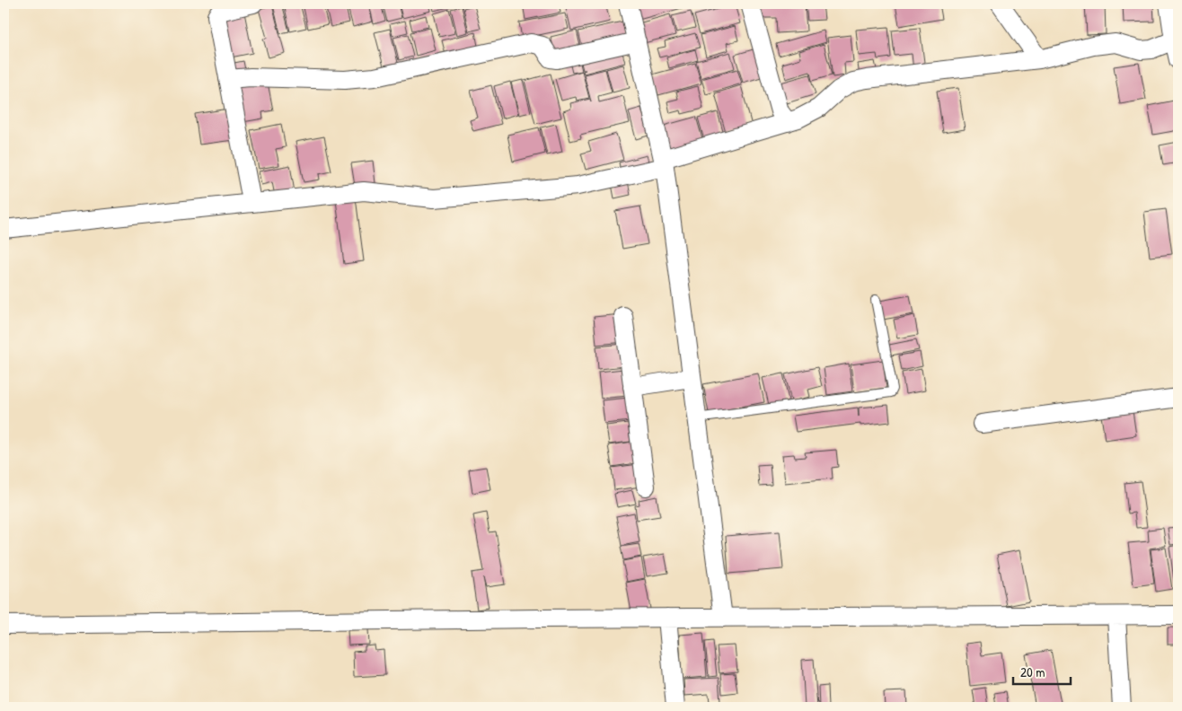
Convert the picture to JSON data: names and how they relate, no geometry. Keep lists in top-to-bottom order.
{
  "scale_bar": "20 m"
}
